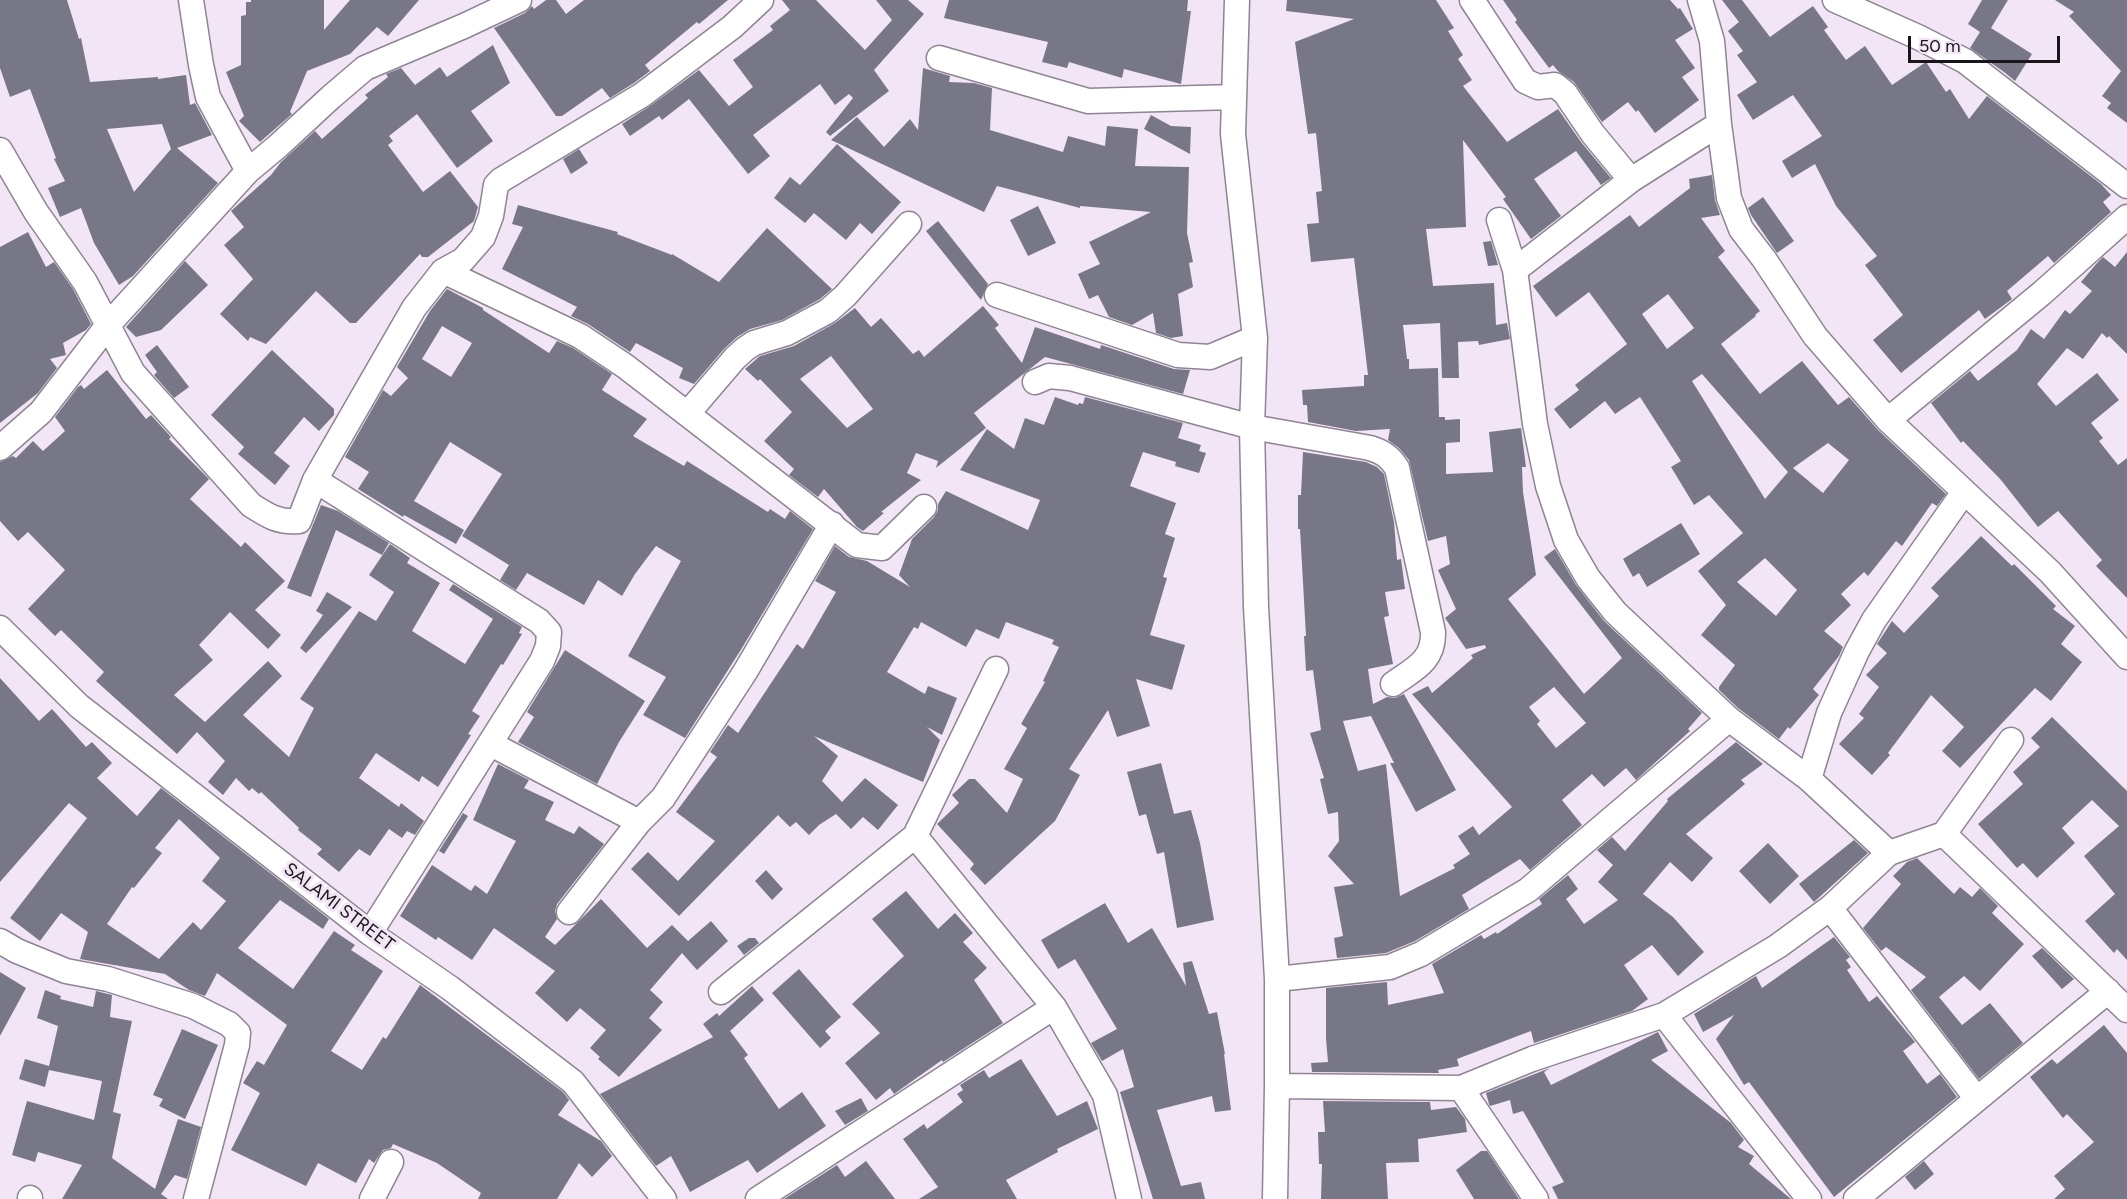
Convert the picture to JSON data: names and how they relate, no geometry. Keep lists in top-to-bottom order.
{
  "streets": {
    "street": ["SALAMI STREET"]
  },
  "scale_bar": "50 m"
}
